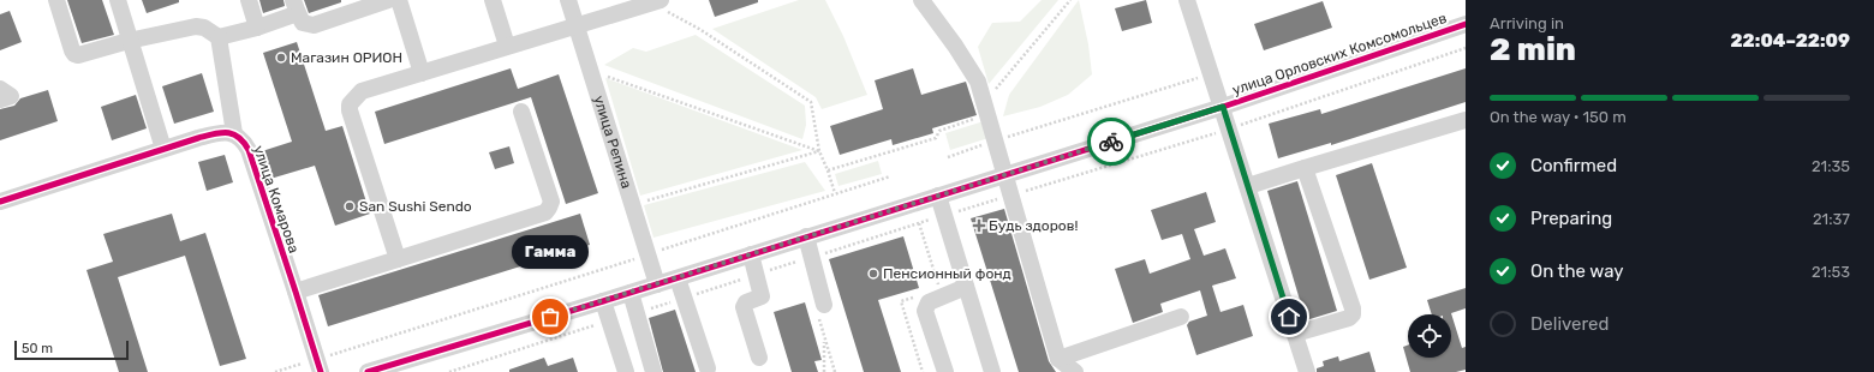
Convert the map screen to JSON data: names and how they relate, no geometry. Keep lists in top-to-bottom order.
{
  "streets": {
    "street": ["улица Орловских Комсомольцев", "улица Репина", "улица Комарова"]
  },
  "crossings": [
    ["улица Орловских Комсомольцев", "улица Репина"]
  ],
  "places": {
    "other": [
      "Магазин ОРИОН",
      "San Sushi Sendo",
      "Пенсионный фонд",
      "Гамма"
    ],
    "health": ["Будь здоров!"]
  },
  "scale_bar": "50 m",
  "page": {
    "heading": ["2 min", "Arriving in", "22:04–22:09"],
    "bar": "On the way · 150 m",
    "list": [
      ["Confirmed", "21:35"],
      ["Preparing", "21:37"],
      ["On the way", "21:53"],
      "Delivered"
    ],
    "bubble": "Гамма",
    "scale": "50 m"
  }
}
